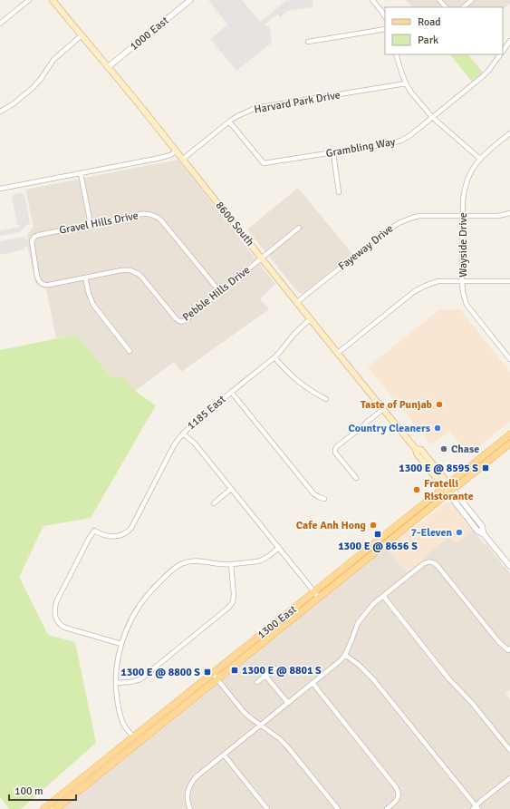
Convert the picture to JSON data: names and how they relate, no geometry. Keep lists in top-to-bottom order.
{
  "streets": {
    "main road": ["8600 South", "1300 East"],
    "street": [
      "1000 East",
      "Harvard Park Drive",
      "Grambling Way",
      "Gravel Hills Drive",
      "Wayside Drive",
      "Fayeway Drive",
      "Pebble Hills Drive",
      "1185 East"
    ]
  },
  "crossings": [
    ["1000 East", "8600 South"],
    ["Harvard Park Drive", "Grambling Way"],
    ["Harvard Park Drive", "8600 South"],
    ["Gravel Hills Drive", "Pebble Hills Drive"],
    ["8600 South", "Fayeway Drive"],
    ["8600 South", "Pebble Hills Drive"],
    ["8600 South", "1185 East"],
    ["8600 South", "1300 East"],
    ["Wayside Drive", "Fayeway Drive"]
  ],
  "places": {
    "other": [
      "Taste of Punjab",
      "Country Cleaners",
      "Chase",
      "Fratelli Ristorante",
      "Cafe Anh Hong",
      "7-Eleven"
    ],
    "transit": [
      "1300 E @ 8595 S",
      "1300 E @ 8656 S",
      "1300 E @ 8801 S",
      "1300 E @ 8800 S"
    ]
  },
  "legend": ["Road", "Park"],
  "scale_bar": "100 m"
}
